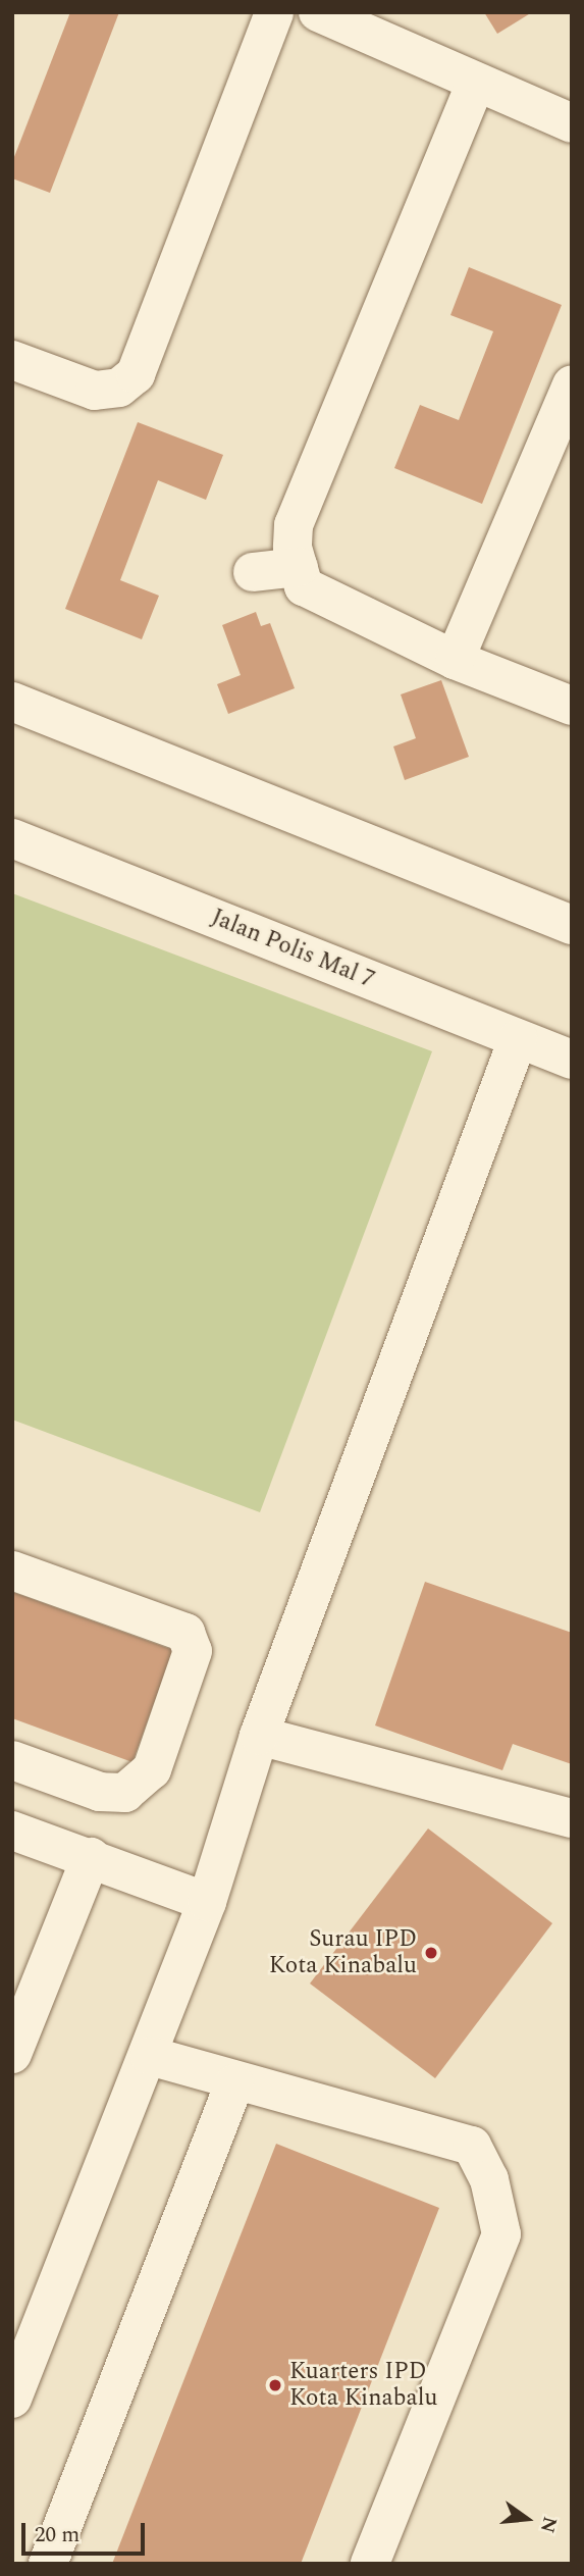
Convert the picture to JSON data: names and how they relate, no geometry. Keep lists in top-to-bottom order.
{
  "streets": {
    "street": ["Jalan Polis Mal 7"]
  },
  "places": ["Surau IPD Kota Kinabalu", "Kuarters IPD Kota Kinabalu"],
  "scale_bar": "20 m",
  "north": "right"
}
